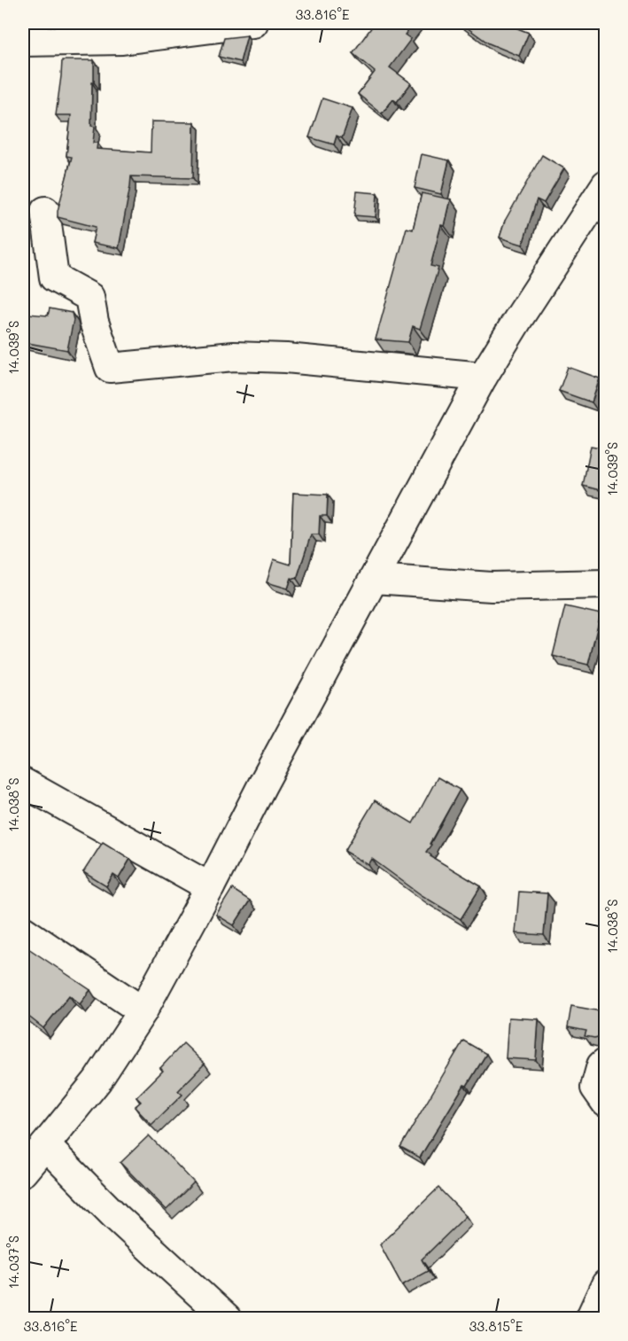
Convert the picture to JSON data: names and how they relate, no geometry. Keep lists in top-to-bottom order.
{
  "coordinates": [
    "33.816°E",
    "14.039°S",
    "14.038°S",
    "14.037°S",
    "33.815°E"
  ]
}
